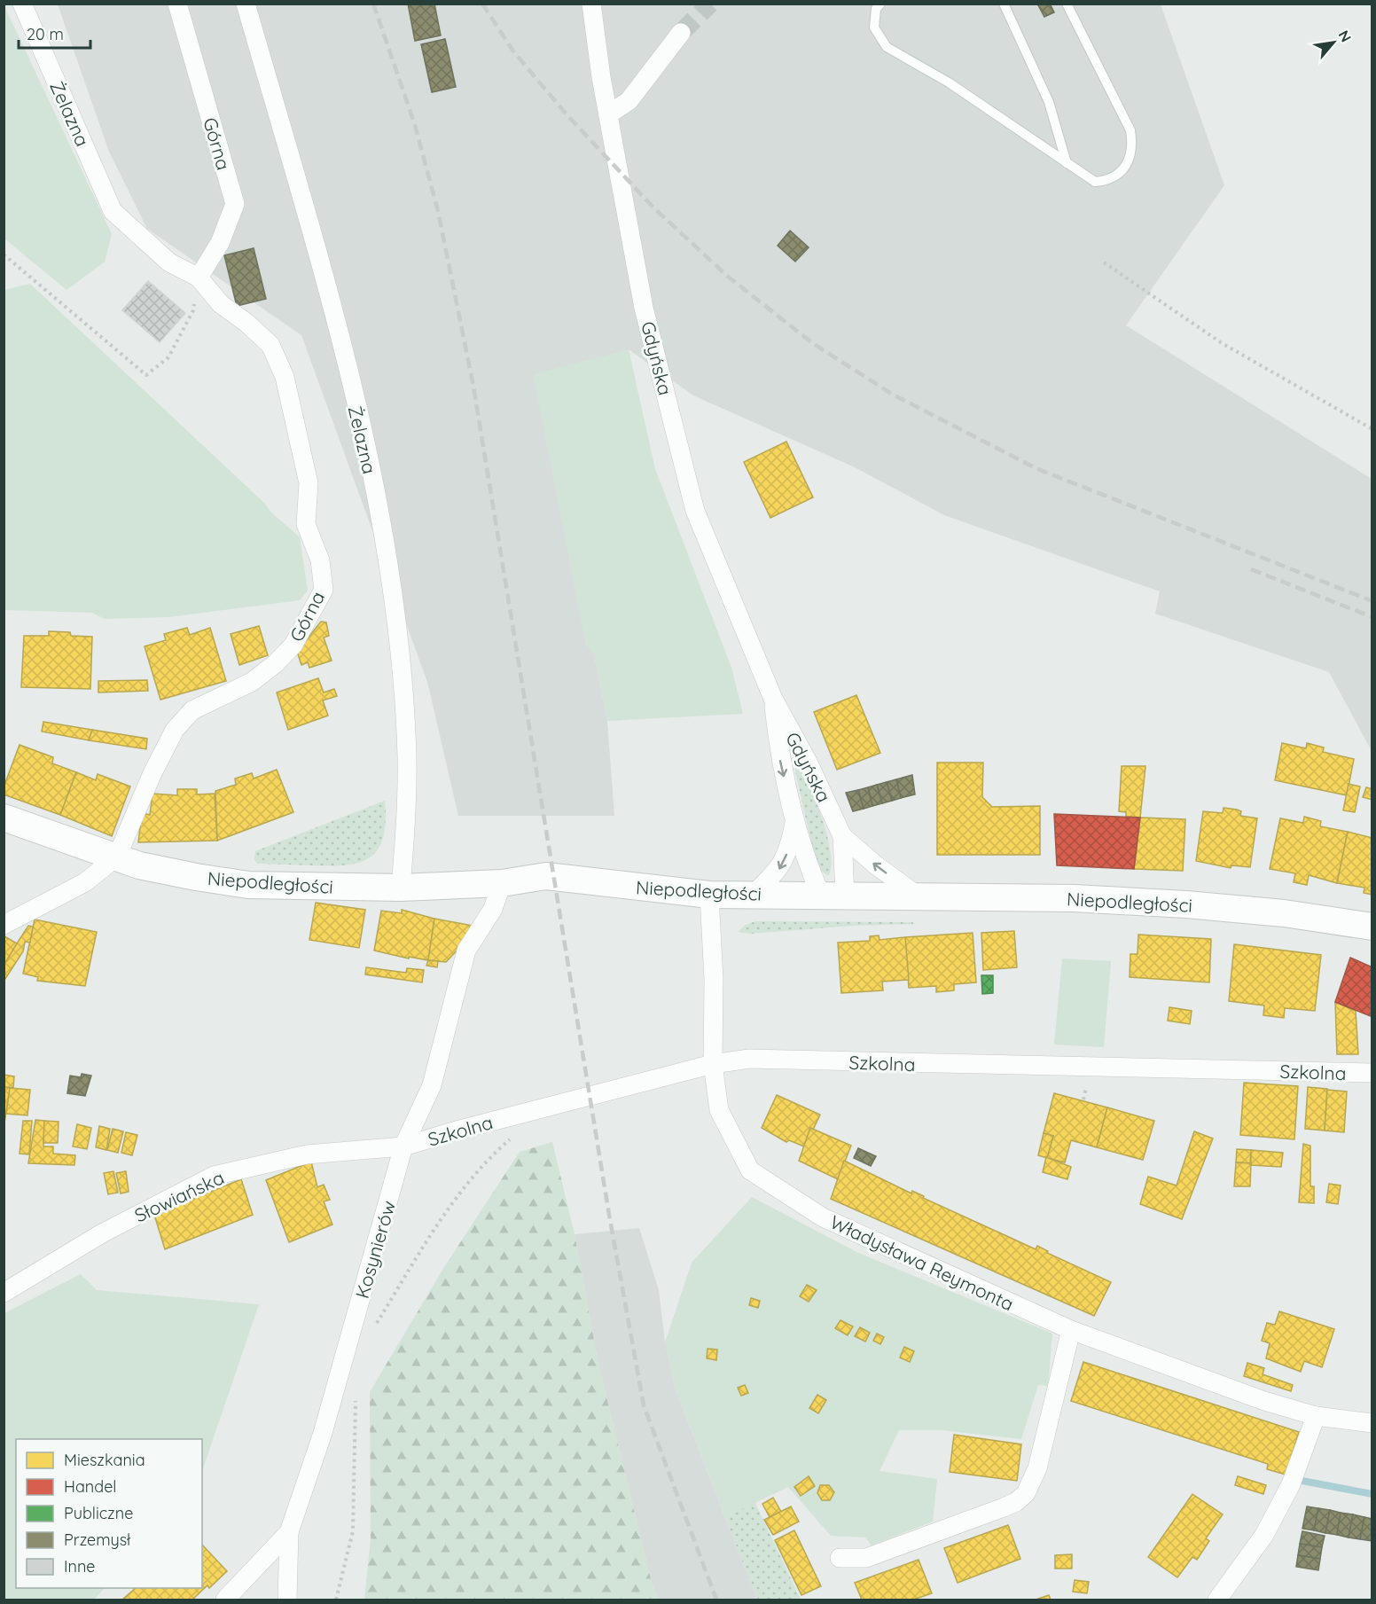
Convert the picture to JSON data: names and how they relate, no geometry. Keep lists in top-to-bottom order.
{
  "streets": {
    "main road": ["Niepodległości"],
    "street": [
      "Żelazna",
      "Górna",
      "Gdyńska",
      "Szkolna",
      "Słowiańska",
      "Kosynierów",
      "Władysława Reymonta"
    ]
  },
  "crossings": [
    ["Żelazna", "Górna"],
    ["Żelazna", "Niepodległości"],
    ["Górna", "Niepodległości"],
    ["Gdyńska", "Niepodległości"],
    ["Niepodległości", "Kosynierów"],
    ["Niepodległości", "Władysława Reymonta"],
    ["Szkolna", "Słowiańska"],
    ["Szkolna", "Kosynierów"],
    ["Szkolna", "Władysława Reymonta"],
    ["Słowiańska", "Kosynierów"]
  ],
  "legend": [
    "Mieszkania",
    "Handel",
    "Publiczne",
    "Przemysł",
    "Inne"
  ],
  "scale_bar": "20 m",
  "north": "top right"
}
